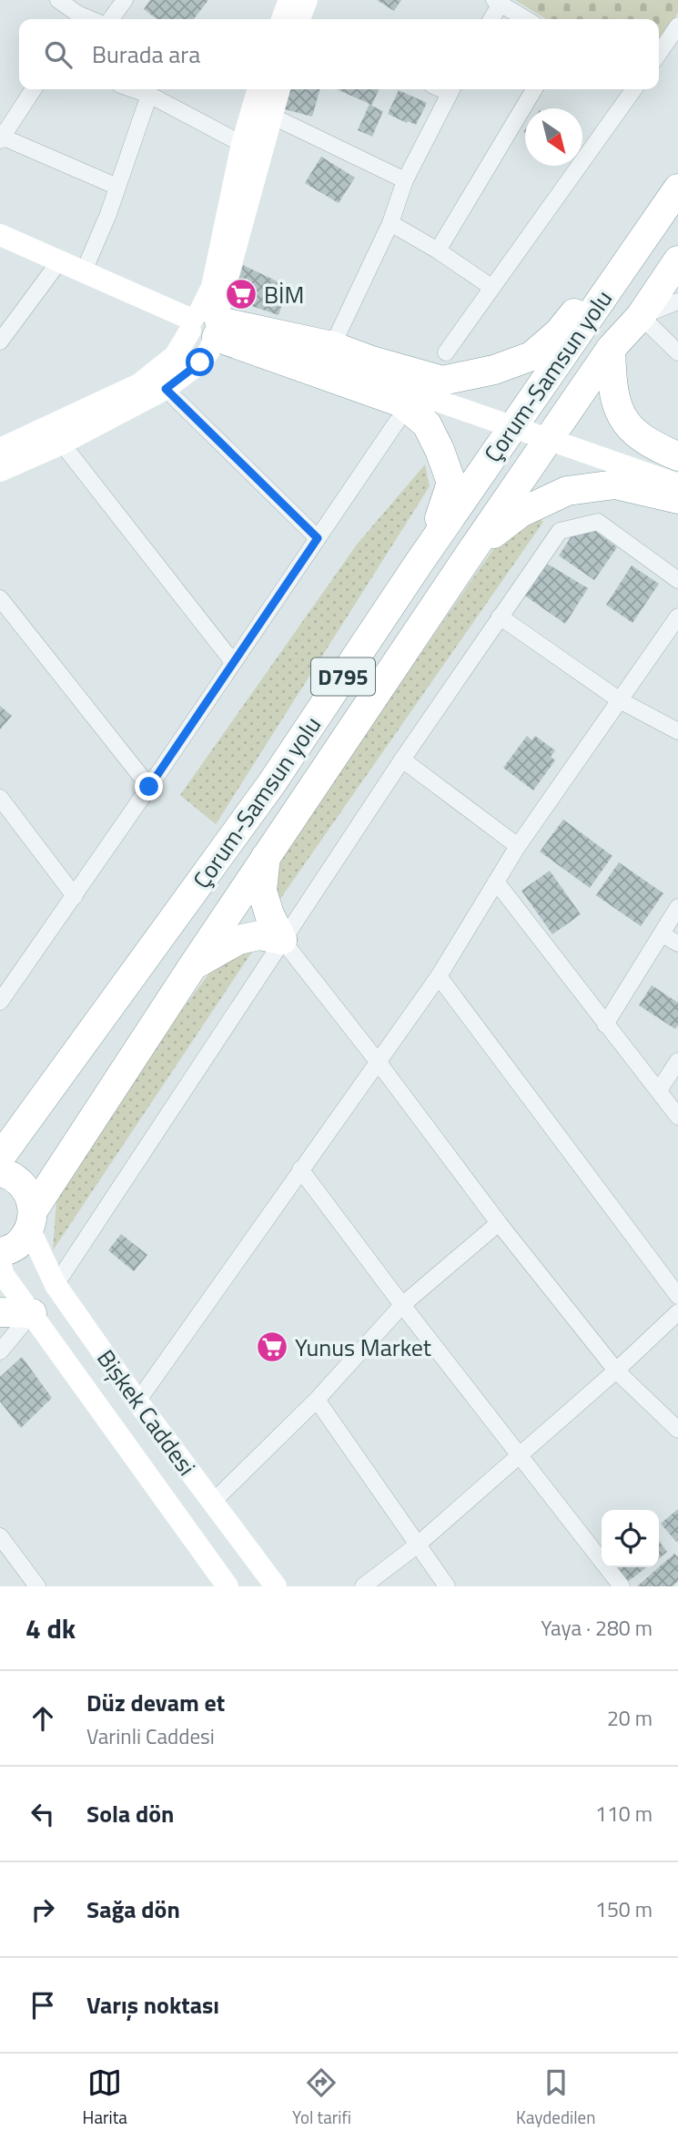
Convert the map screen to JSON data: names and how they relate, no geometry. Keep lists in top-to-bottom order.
{
  "streets": {
    "highway": ["Çorum-Samsun yolu", "D795"],
    "street": ["Bişkek Caddesi"]
  },
  "crossings": [
    ["Çorum-Samsun yolu", "Bişkek Caddesi"]
  ],
  "places": {
    "supermarket": ["BİM", "Yunus Market"]
  },
  "north": "bottom right",
  "page": {
    "search": "Burada ara",
    "heading": ["4 dk", "Yaya · 280 m"],
    "list": [
      ["Düz devam et", "Varinli Caddesi", "20 m"],
      ["Sola dön", "110 m"],
      ["Sağa dön", "150 m"],
      "Varış noktası"
    ],
    "nav": ["Harita", "Yol tarifi", "Kaydedilen"]
  }
}
